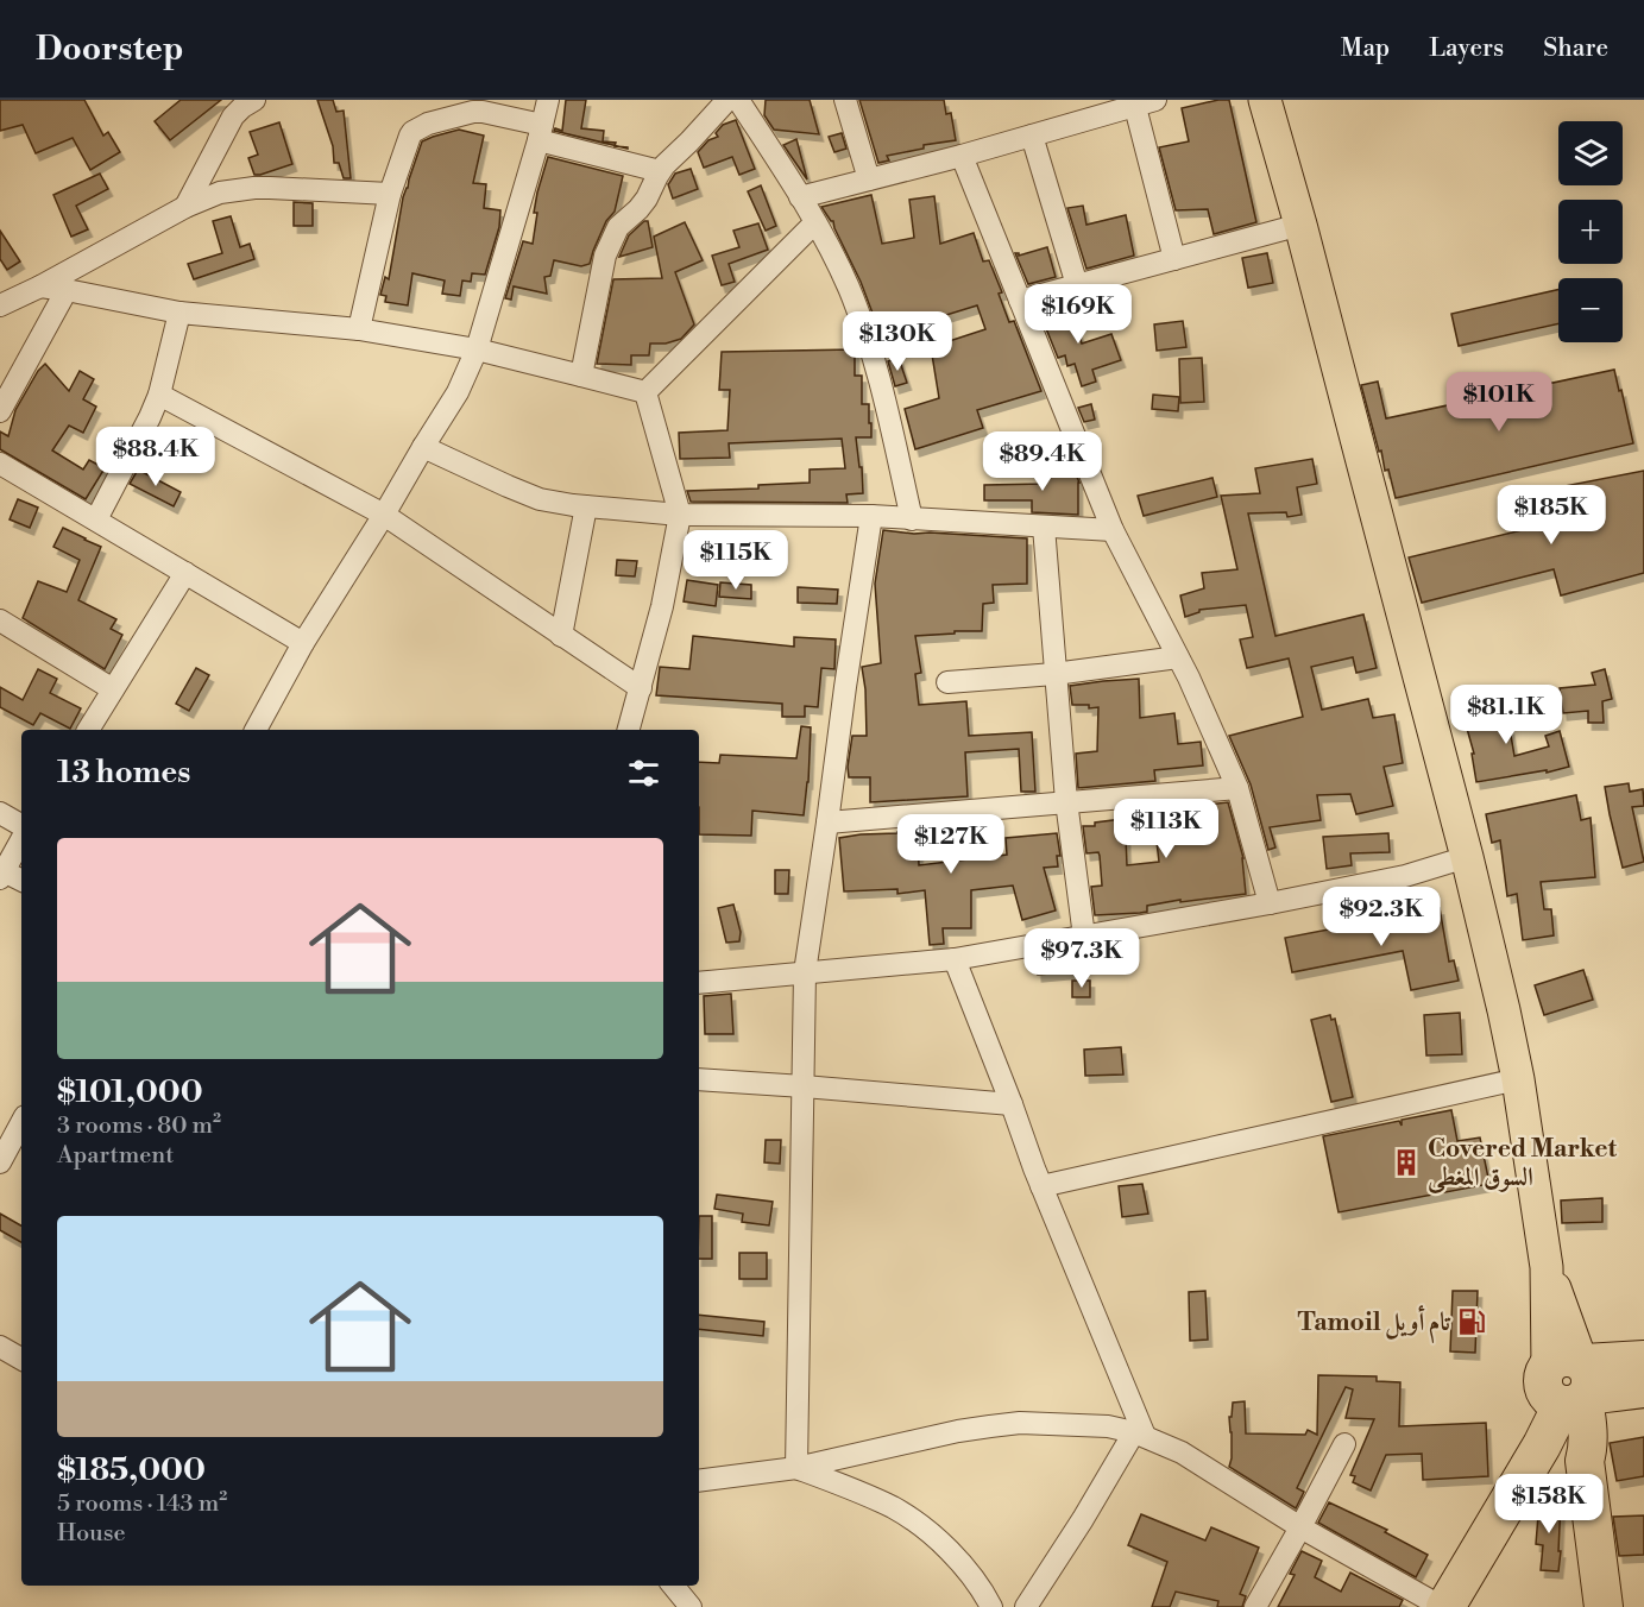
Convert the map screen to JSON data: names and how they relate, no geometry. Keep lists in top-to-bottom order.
{
  "places": {
    "building": ["Covered Market السوق المغطى"],
    "fuel station": ["Tamoil تام أويل"]
  },
  "page": {
    "header": "Doorstep",
    "nav": ["Map", "Layers", "Share"],
    "map_buttons": ["+", "−"],
    "price": [
      "$169K",
      "$130K",
      "$101K",
      "$88.4K",
      "$89.4K",
      "$185K",
      "$115K",
      "$81.1K",
      "$113K",
      "$127K",
      "$92.3K",
      "$97.3K",
      "$158K"
    ],
    "heading": "13 homes",
    "list": [
      {
        "name": "$101,000",
        "note": "3 rooms · 80 m² · Apartment"
      },
      {
        "name": "$185,000",
        "note": "5 rooms · 143 m² · House"
      }
    ]
  }
}
